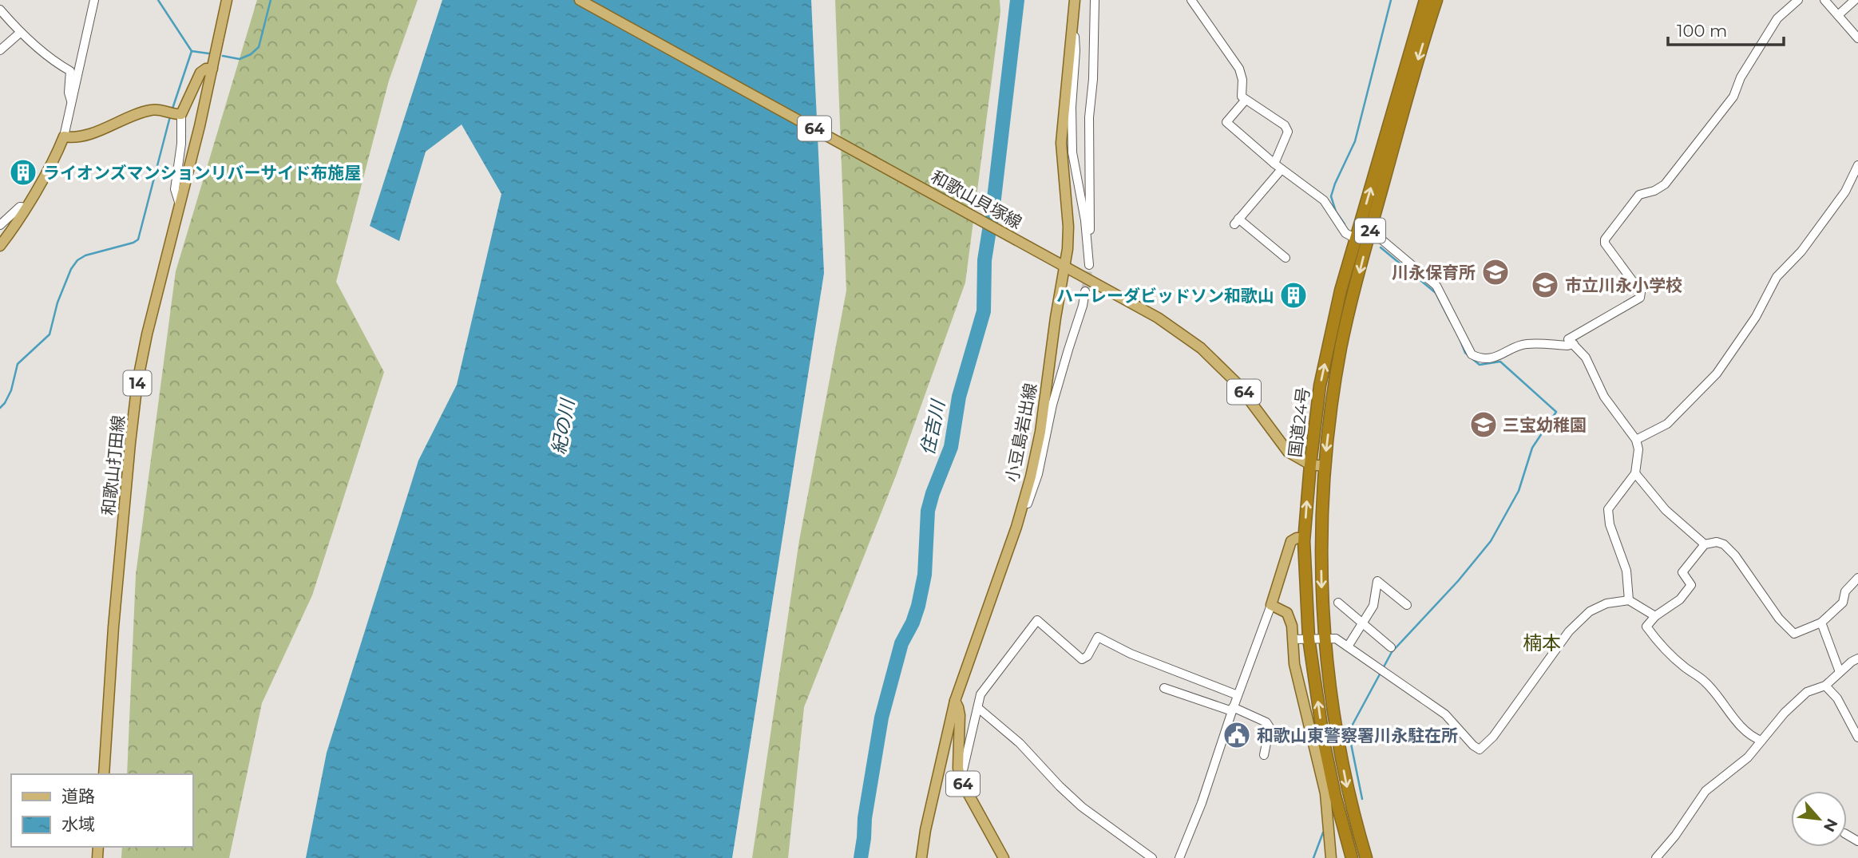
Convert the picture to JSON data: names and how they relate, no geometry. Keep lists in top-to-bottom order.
{
  "streets": {
    "highway": ["24", "国道24号"],
    "main road": [
      "64",
      "和歌山貝塚線",
      "14",
      "小豆島岩出線",
      "和歌山打田線"
    ]
  },
  "crossings": [
    ["64", "小豆島岩出線"],
    ["和歌山貝塚線", "国道24号"],
    ["和歌山貝塚線", "小豆島岩出線"]
  ],
  "districts": ["楠本"],
  "water": ["紀の川", "住吉川"],
  "places": {
    "building": ["ライオンズマンションリバーサイド布施屋", "ハーレーダビッドソン和歌山"],
    "school or university": ["川永保育所", "市立川永小学校", "三宝幼稚園"],
    "public building": ["和歌山東警察署川永駐在所"]
  },
  "legend": ["道路", "水域"],
  "scale_bar": "100 m",
  "north": "bottom right"
}
